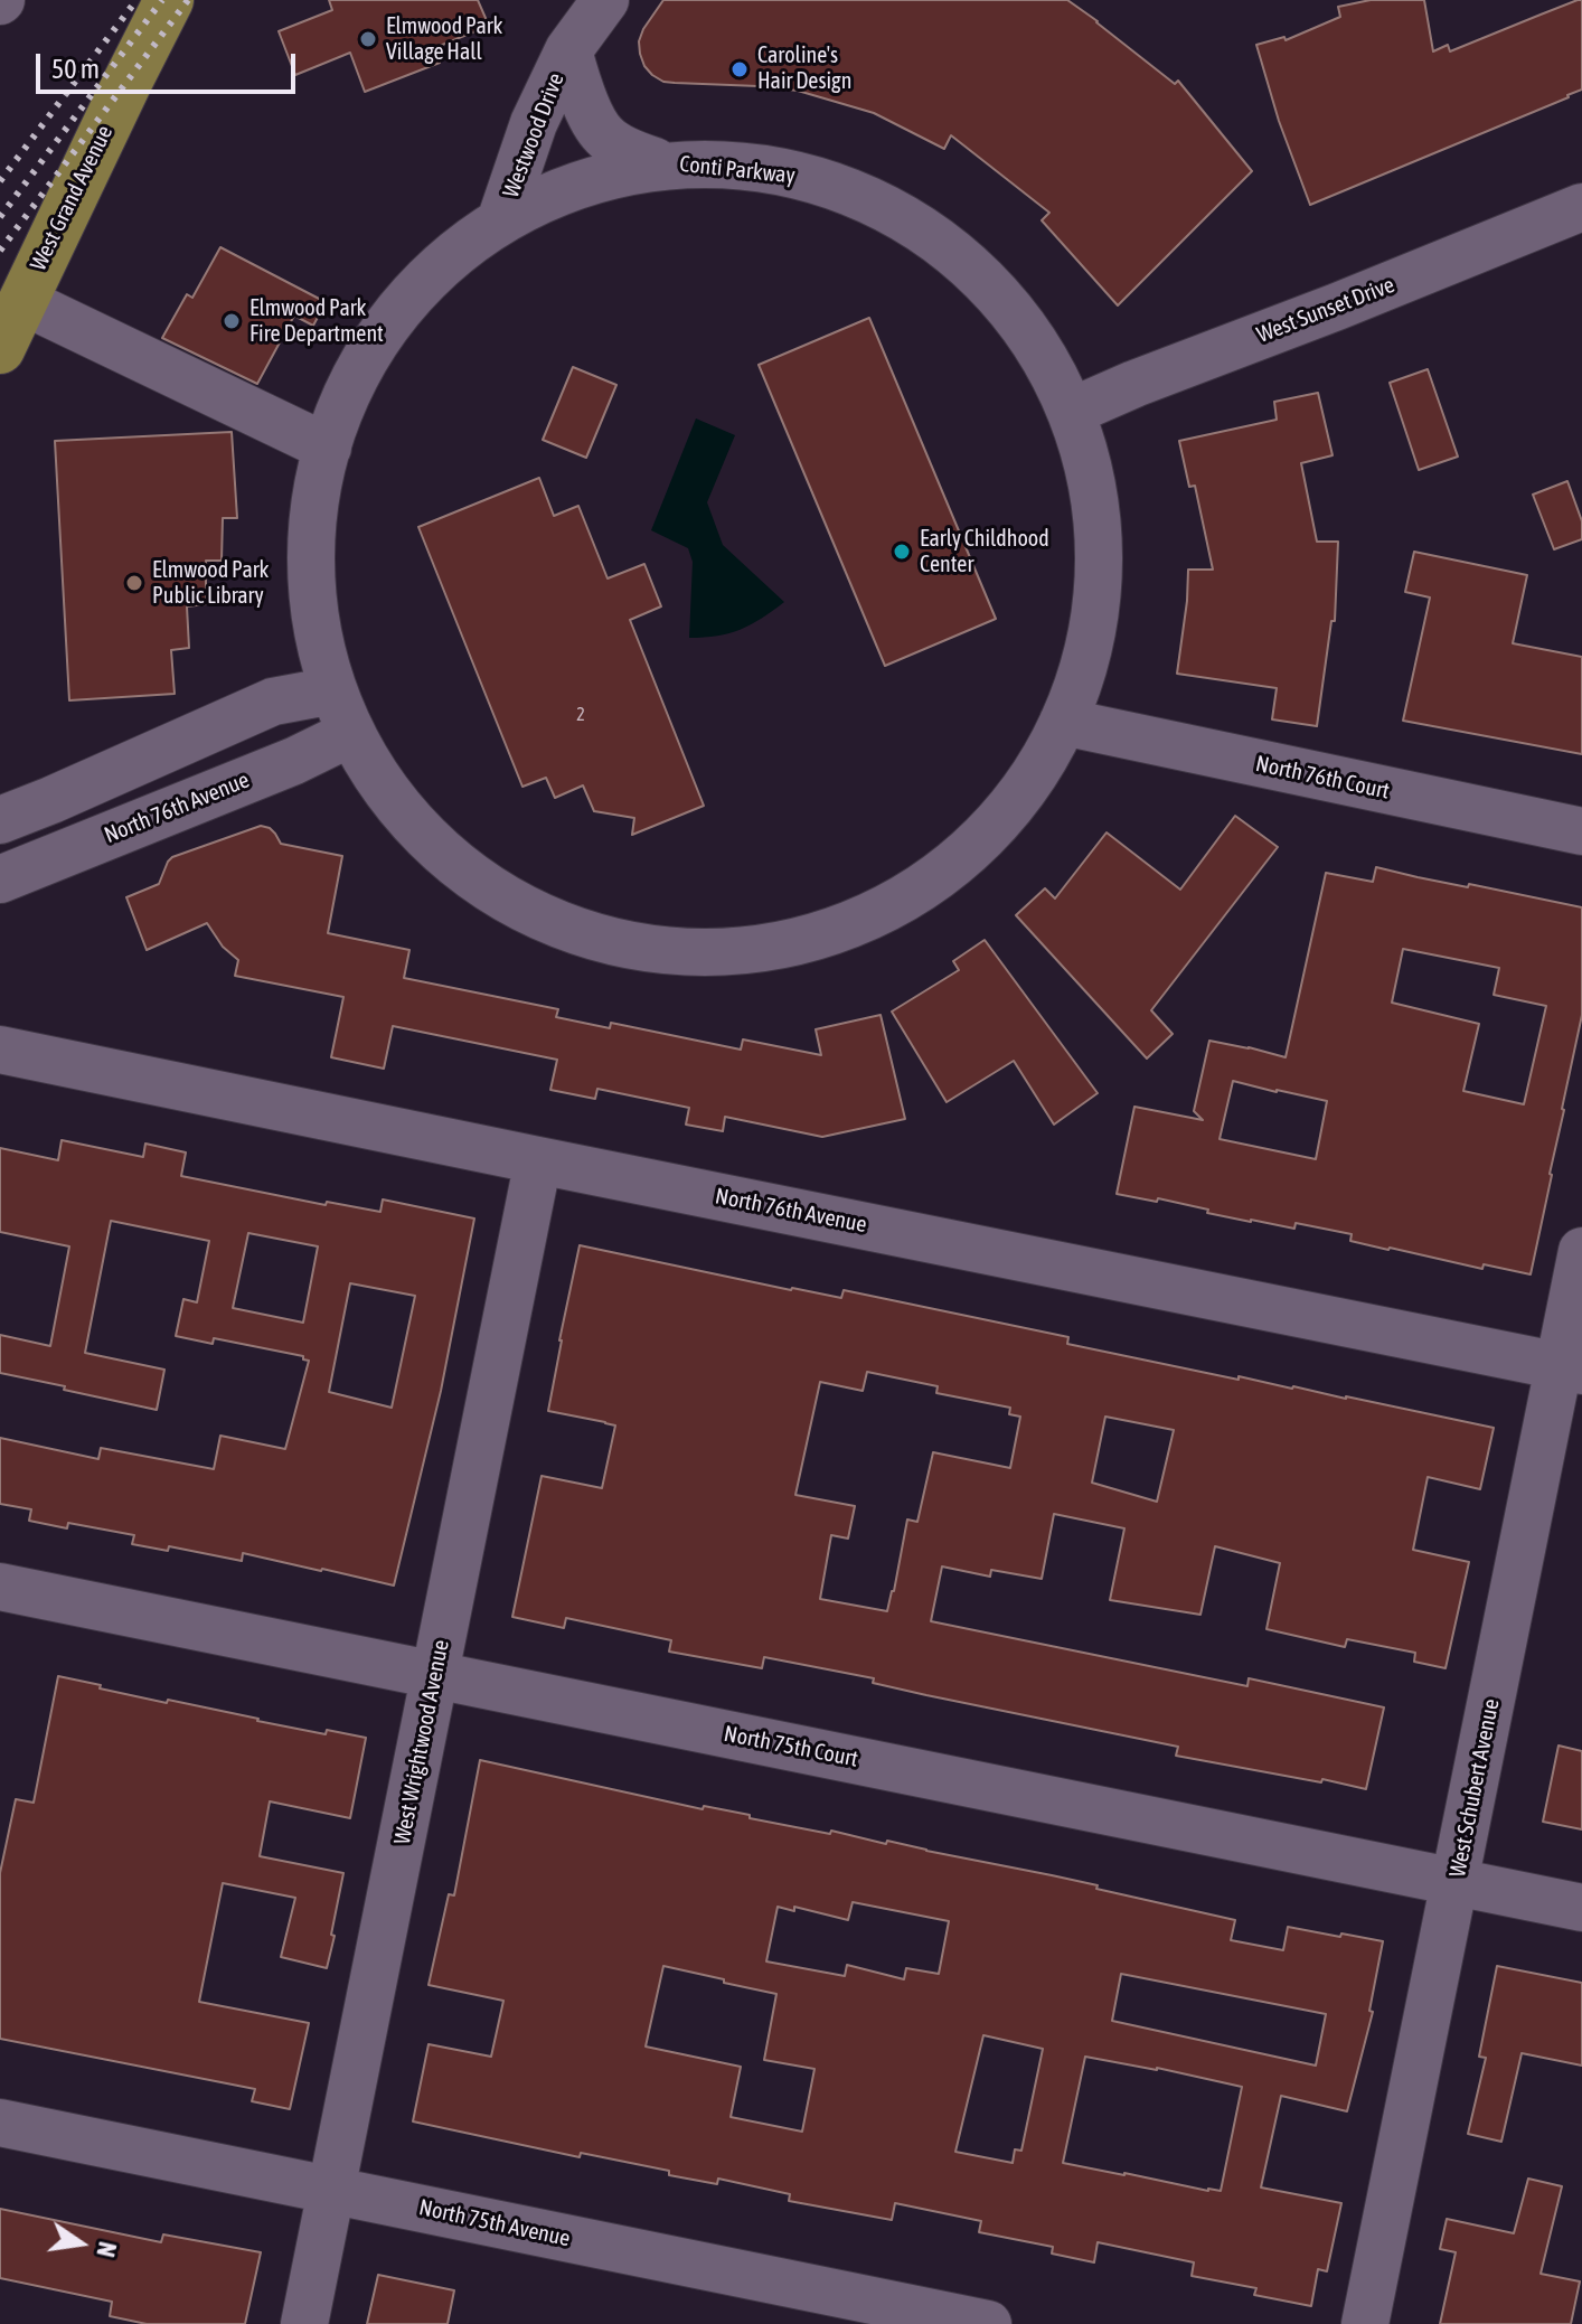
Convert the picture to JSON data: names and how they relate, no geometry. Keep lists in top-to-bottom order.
{
  "streets": {
    "main road": ["West Grand Avenue"],
    "street": [
      "Westwood Drive",
      "Conti Parkway",
      "West Sunset Drive",
      "North 76th Court",
      "North 76th Avenue",
      "West Wrightwood Avenue",
      "North 75th Court",
      "West Schubert Avenue",
      "North 75th Avenue"
    ]
  },
  "crossings": [
    ["Westwood Drive", "Conti Parkway"],
    ["Conti Parkway", "West Sunset Drive"],
    ["Conti Parkway", "North 76th Court"],
    ["Conti Parkway", "North 76th Avenue"],
    ["North 76th Avenue", "West Wrightwood Avenue"],
    ["North 76th Avenue", "West Schubert Avenue"],
    ["West Wrightwood Avenue", "North 75th Court"],
    ["West Wrightwood Avenue", "North 75th Avenue"],
    ["North 75th Court", "West Schubert Avenue"]
  ],
  "places": [
    "Elmwood Park Village Hall",
    "Caroline's Hair Design",
    "Elmwood Park Fire Department",
    "Early Childhood Center",
    "Elmwood Park Public Library"
  ],
  "house_numbers": ["2"],
  "scale_bar": "50 m",
  "north": "right"
}
